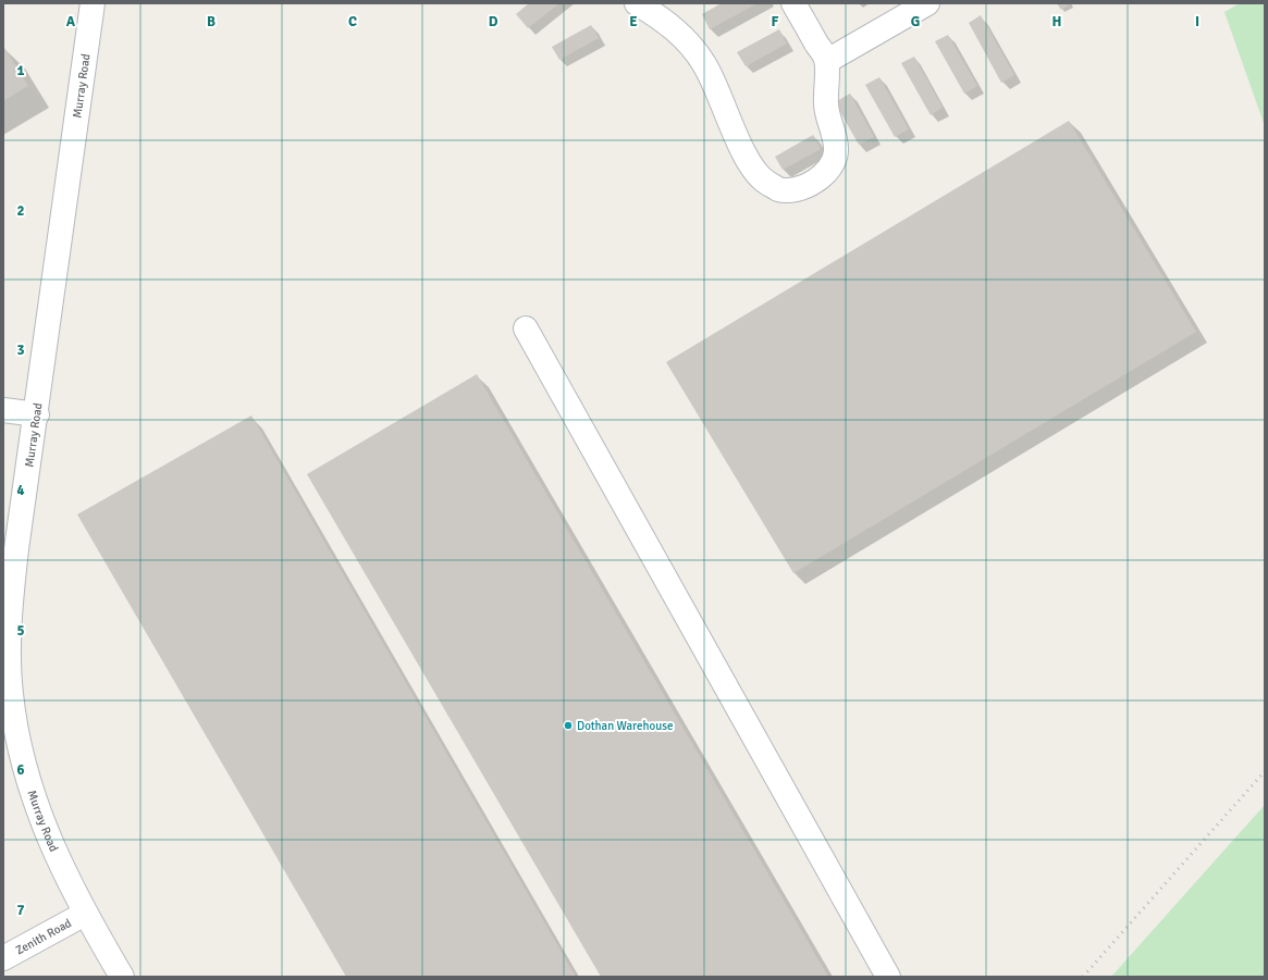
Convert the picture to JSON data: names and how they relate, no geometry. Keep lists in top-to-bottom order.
{
  "streets": {
    "street": ["Murray Road", "Zenith Road"]
  },
  "crossings": [
    ["Murray Road", "Zenith Road"]
  ],
  "places": ["Dothan Warehouse"],
  "grid": {
    "columns": [
      "A",
      "B",
      "C",
      "D",
      "E",
      "F",
      "G",
      "H",
      "I"
    ],
    "rows": [
      "1",
      "2",
      "3",
      "4",
      "5",
      "6",
      "7"
    ]
  }
}
